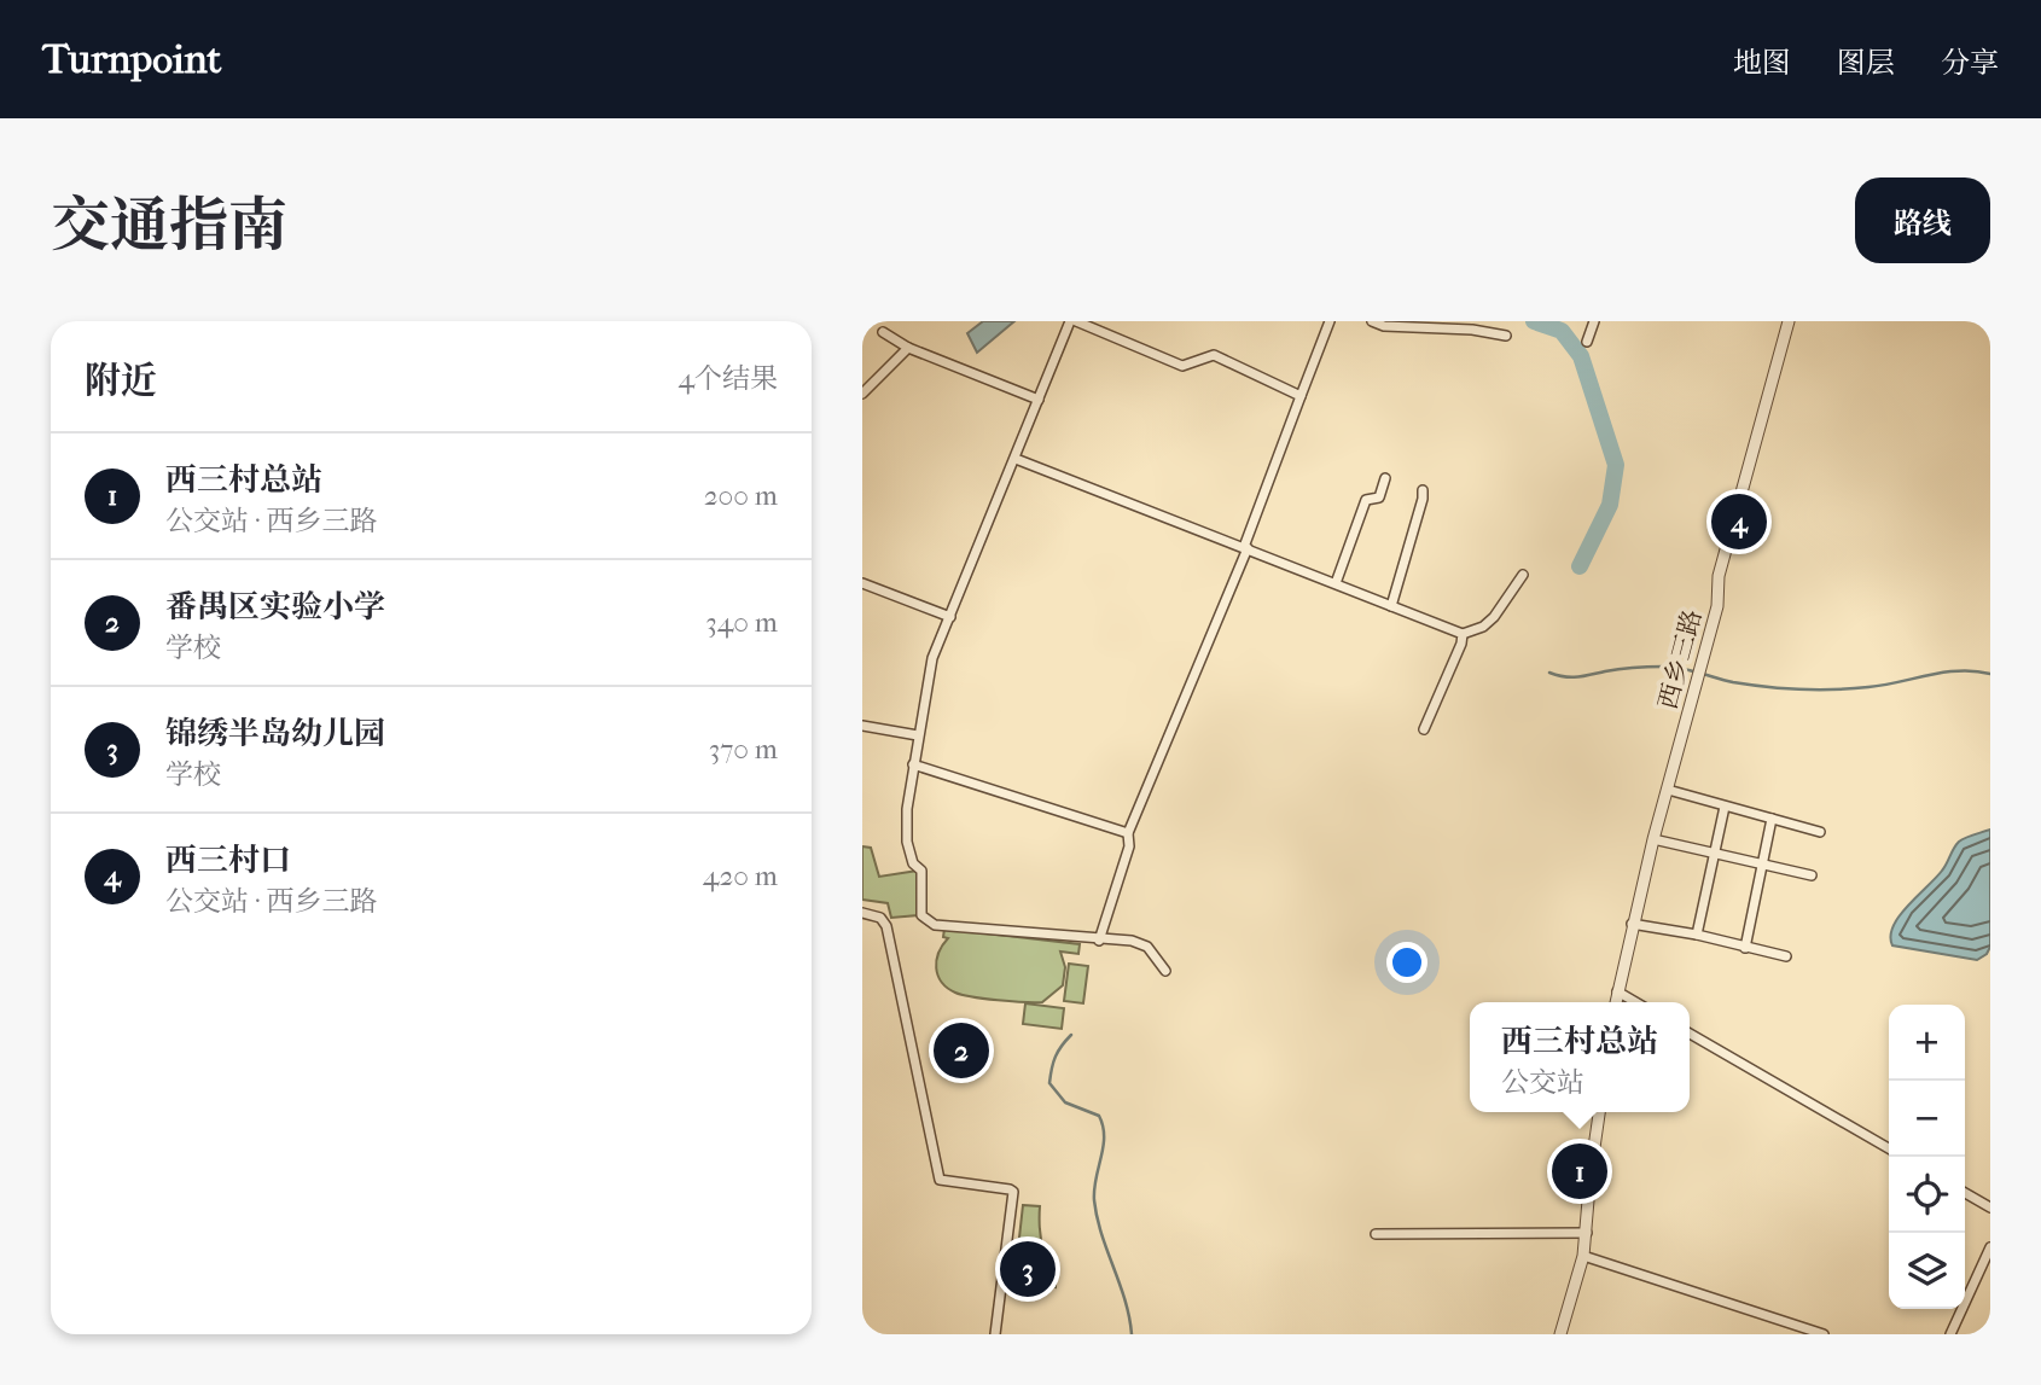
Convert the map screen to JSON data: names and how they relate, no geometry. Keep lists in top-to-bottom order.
{
  "streets": {
    "street": ["西乡三路"]
  },
  "page": {
    "header": "Turnpoint",
    "nav": ["地图", "图层", "分享"],
    "title": "交通指南",
    "buttons": "路线",
    "heading": ["附近", "4个结果"],
    "list": [
      {
        "mark": "1",
        "name": "西三村总站",
        "note": "公交站 · 西乡三路",
        "value": "200 m"
      },
      {
        "mark": "2",
        "name": "番禺区实验小学",
        "note": "学校",
        "value": "340 m"
      },
      {
        "mark": "3",
        "name": "锦绣半岛幼儿园",
        "note": "学校",
        "value": "370 m"
      },
      {
        "mark": "4",
        "name": "西三村口",
        "note": "公交站 · 西乡三路",
        "value": "420 m"
      }
    ],
    "pins": [
      "4",
      "2",
      "1",
      "3"
    ],
    "popup": ["西三村总站", "公交站"],
    "map_buttons": ["+", "−"]
  }
}
